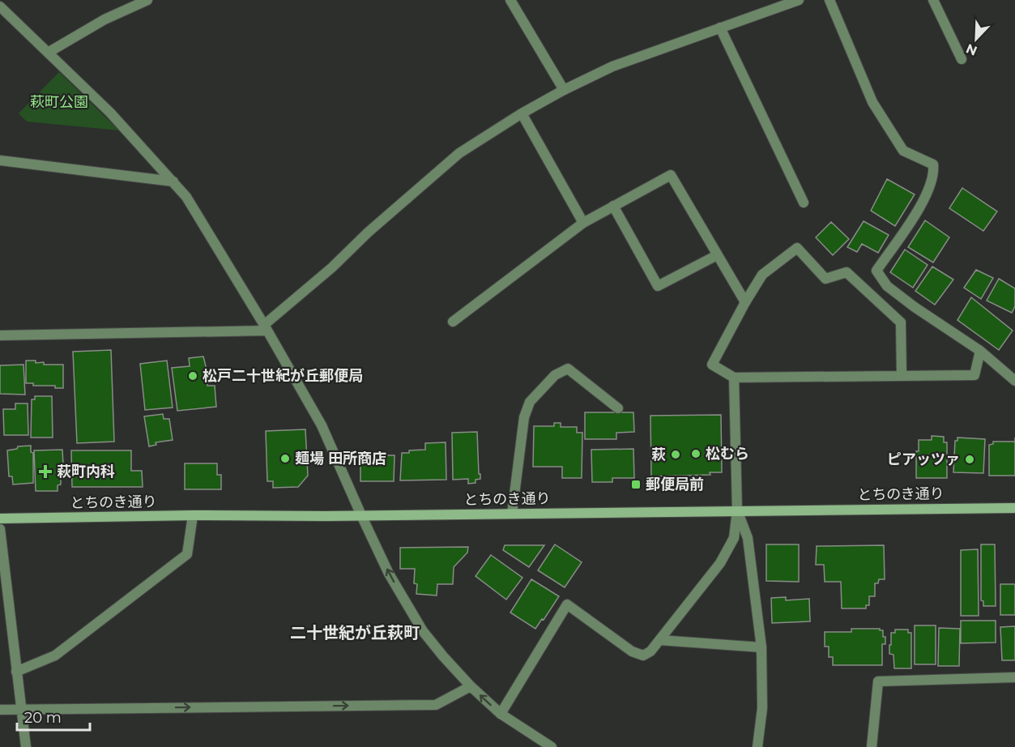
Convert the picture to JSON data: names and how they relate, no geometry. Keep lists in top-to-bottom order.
{
  "streets": {
    "street": ["とちのき通り"]
  },
  "districts": ["二十世紀が丘萩町"],
  "parks": ["萩町公園"],
  "places": {
    "other": [
      "松戸二十世紀が丘郵便局",
      "松むら",
      "萩",
      "麺場 田所商店",
      "ピアッツァ"
    ],
    "health": ["萩町内科"],
    "transit": ["郵便局前"]
  },
  "scale_bar": "20 m",
  "north": "bottom left"
}
